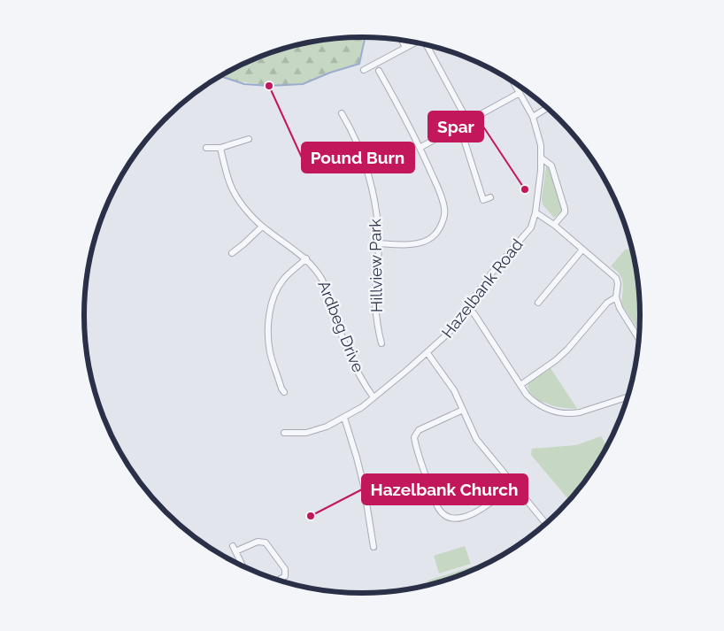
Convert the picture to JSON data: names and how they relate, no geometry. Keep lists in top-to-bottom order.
{
  "streets": {
    "street": ["Hillview Park", "Hazelbank Road", "Ardbeg Drive"]
  },
  "crossings": [
    ["Hazelbank Road", "Ardbeg Drive"]
  ],
  "places": ["Pound Burn", "Spar", "Hazelbank Church"]
}
